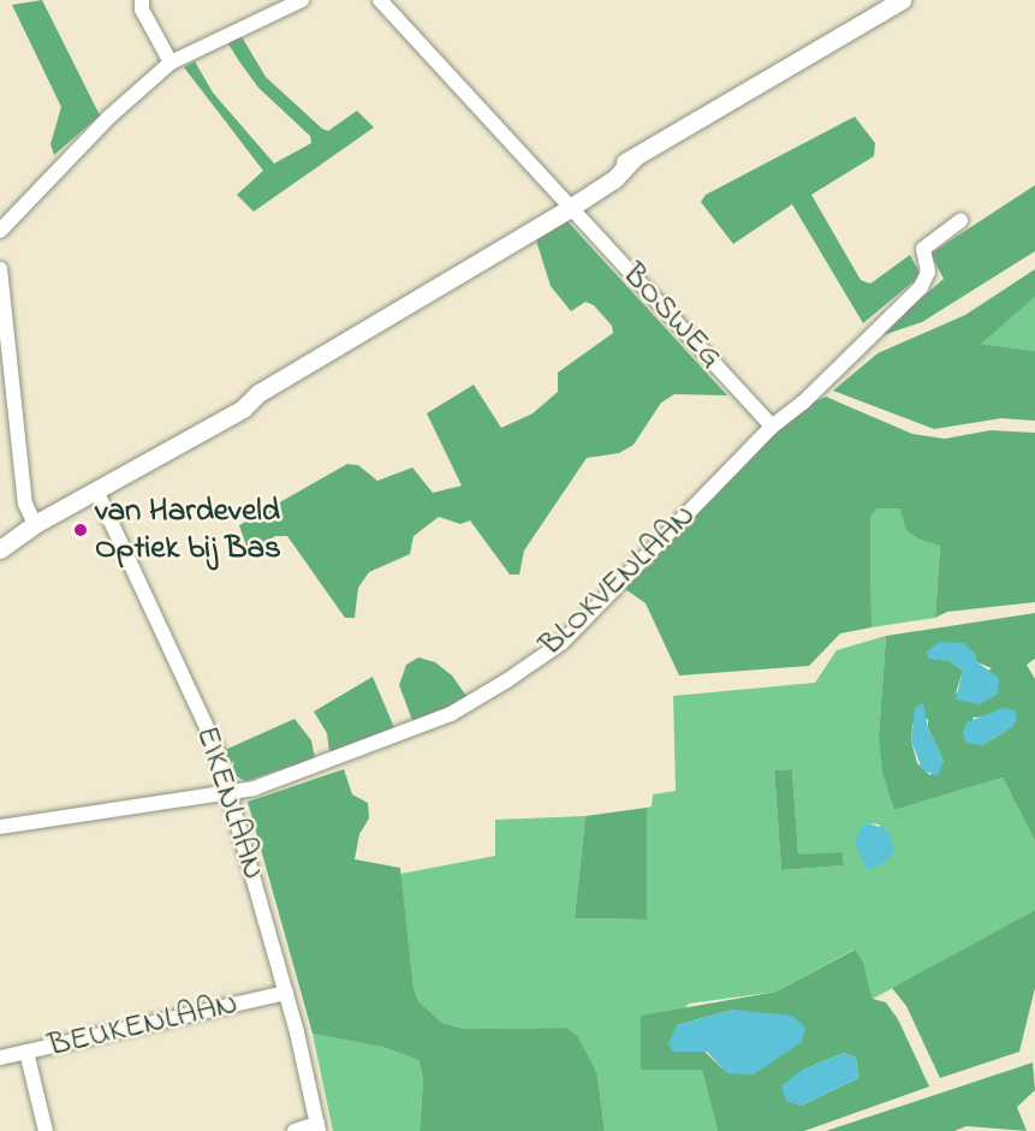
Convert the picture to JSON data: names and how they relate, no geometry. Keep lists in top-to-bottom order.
{
  "streets": {
    "street": [
      "BOSWEG",
      "BLOKVENLAAN",
      "EIKENLAAN",
      "BEUKENLAAN"
    ]
  },
  "crossings": [
    ["BOSWEG", "BLOKVENLAAN"],
    ["BLOKVENLAAN", "EIKENLAAN"],
    ["EIKENLAAN", "BEUKENLAAN"]
  ],
  "places": ["van Hardeveld Optiek bij Bas"]
}
